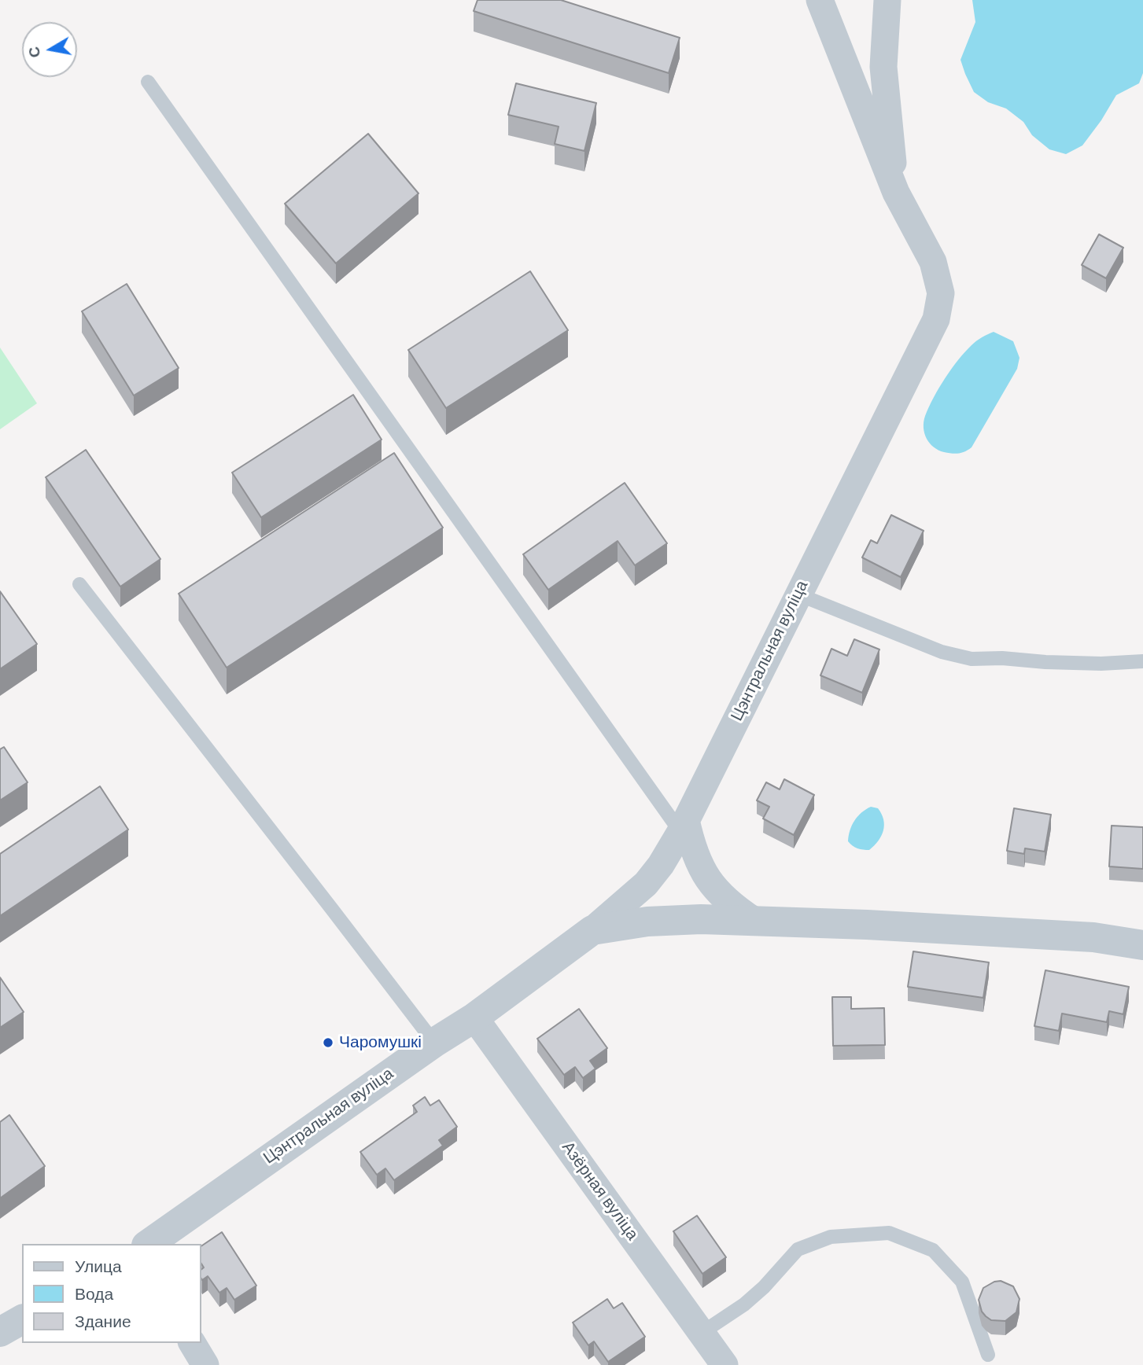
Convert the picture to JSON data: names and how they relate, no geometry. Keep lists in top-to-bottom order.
{
  "streets": {
    "street": ["Цэнтральная вуліца", "Азёрная вуліца"]
  },
  "crossings": [
    ["Цэнтральная вуліца", "Азёрная вуліца"]
  ],
  "places": ["Чаромушкі"],
  "legend": ["Улица", "Вода", "Здание"],
  "north": "left"
}
